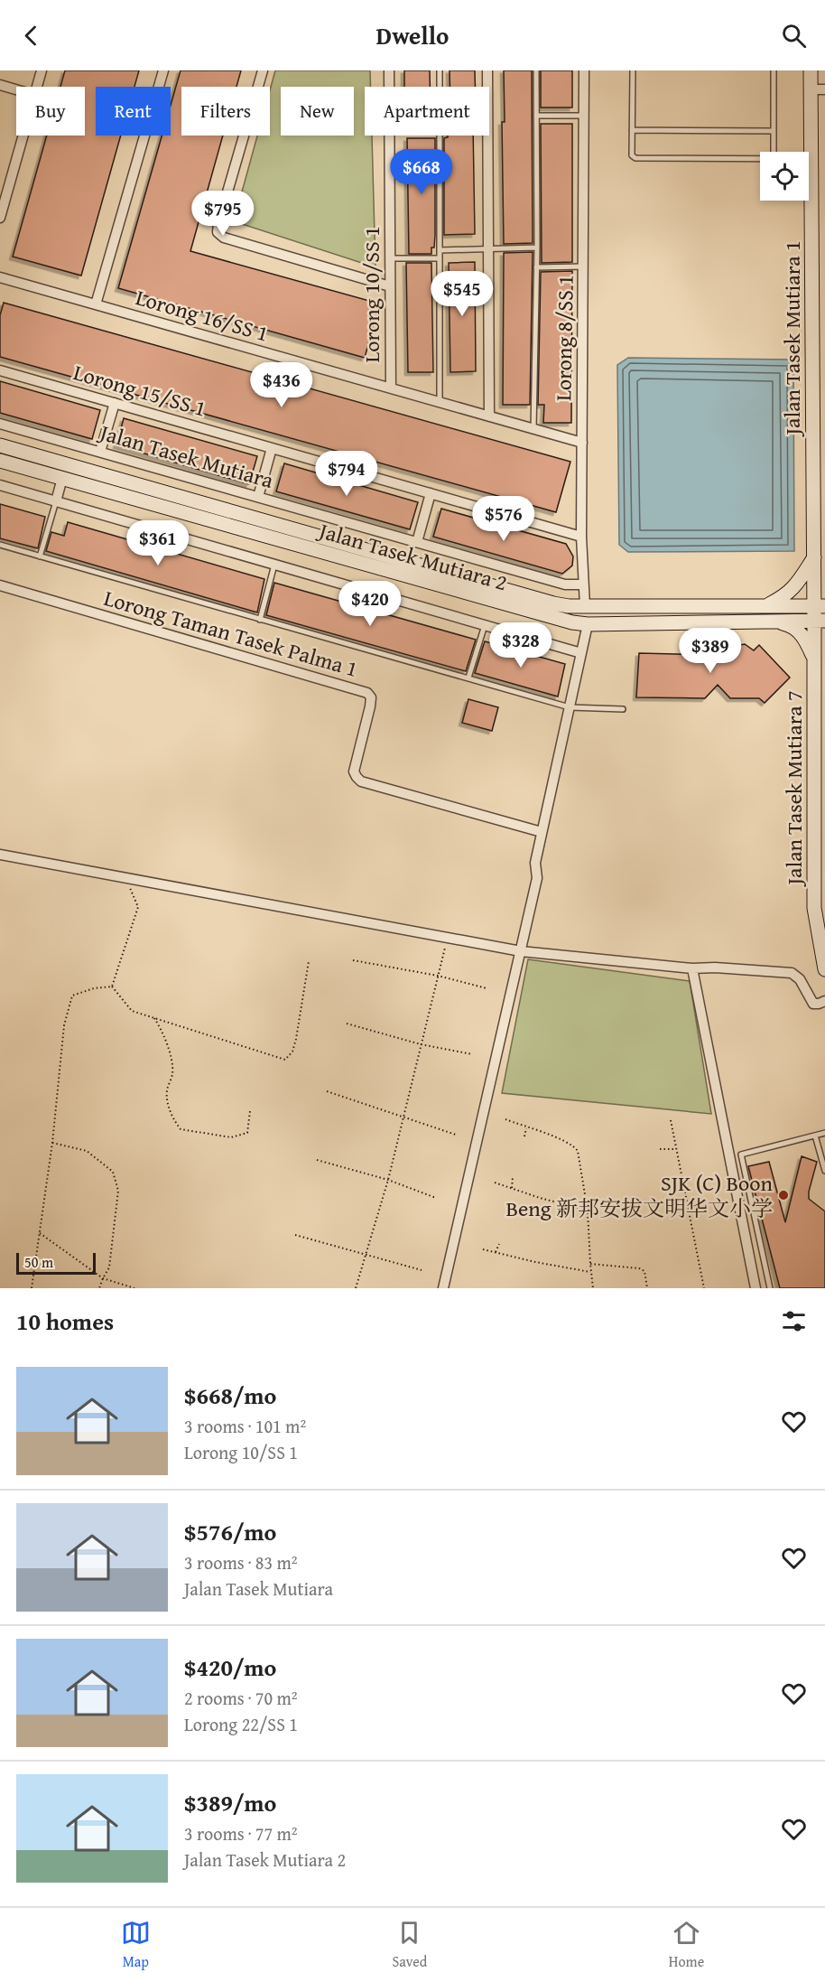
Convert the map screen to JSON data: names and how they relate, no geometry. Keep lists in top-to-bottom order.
{
  "streets": {
    "street": [
      "Lorong 10/SS 1",
      "Lorong 16/SS 1",
      "Lorong 8/SS 1",
      "Jalan Tasek Mutiara 1",
      "Lorong 15/SS 1",
      "Jalan Tasek Mutiara",
      "Jalan Tasek Mutiara 2",
      "Lorong Taman Tasek Palma 1",
      "Jalan Tasek Mutiara 7"
    ]
  },
  "crossings": [
    ["Lorong 10/SS 1", "Lorong 16/SS 1"],
    ["Lorong 16/SS 1", "Lorong 8/SS 1"],
    ["Lorong 8/SS 1", "Lorong 15/SS 1"],
    ["Lorong 8/SS 1", "Jalan Tasek Mutiara"],
    ["Lorong 8/SS 1", "Jalan Tasek Mutiara 2"],
    ["Jalan Tasek Mutiara 1", "Jalan Tasek Mutiara 2"],
    ["Jalan Tasek Mutiara 1", "Jalan Tasek Mutiara 7"],
    ["Jalan Tasek Mutiara 2", "Jalan Tasek Mutiara 7"]
  ],
  "places": ["SJK (C) Boon Beng 新邦安拔文明华文小学"],
  "scale_bar": "50 m",
  "page": {
    "header": "Dwello",
    "chip": [
      "Buy",
      "Rent",
      "Filters",
      "New",
      "Apartment"
    ],
    "price": [
      "$668",
      "$795",
      "$545",
      "$436",
      "$794",
      "$576",
      "$361",
      "$420",
      "$328",
      "$389"
    ],
    "scale": "50 m",
    "heading": "10 homes",
    "list": [
      {
        "name": "$668/mo",
        "note": "3 rooms · 101 m² · Lorong 10/SS 1"
      },
      {
        "name": "$576/mo",
        "note": "3 rooms · 83 m² · Jalan Tasek Mutiara"
      },
      {
        "name": "$420/mo",
        "note": "2 rooms · 70 m² · Lorong 22/SS 1"
      },
      {
        "name": "$389/mo",
        "note": "3 rooms · 77 m² · Jalan Tasek Mutiara 2"
      }
    ],
    "tabs": ["Map", "Saved", "Home"]
  }
}
